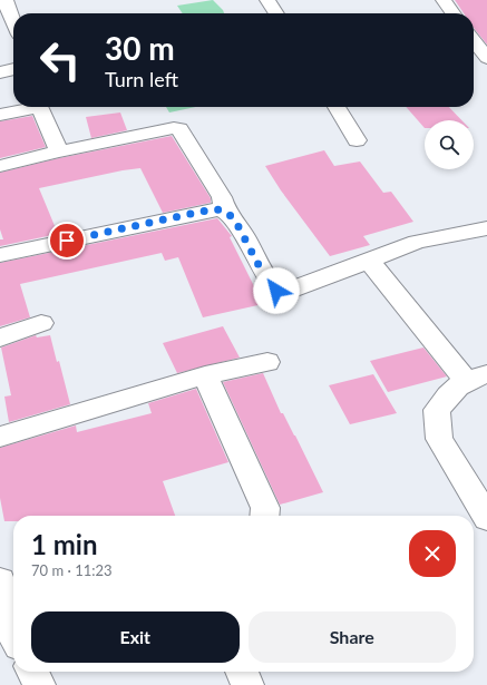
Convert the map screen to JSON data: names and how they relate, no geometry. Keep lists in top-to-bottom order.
{
  "page": {
    "turn": ["30 m", "Turn left"],
    "heading": ["1 min", "70 m · 11:23"],
    "buttons": ["Exit", "Share"]
  }
}
